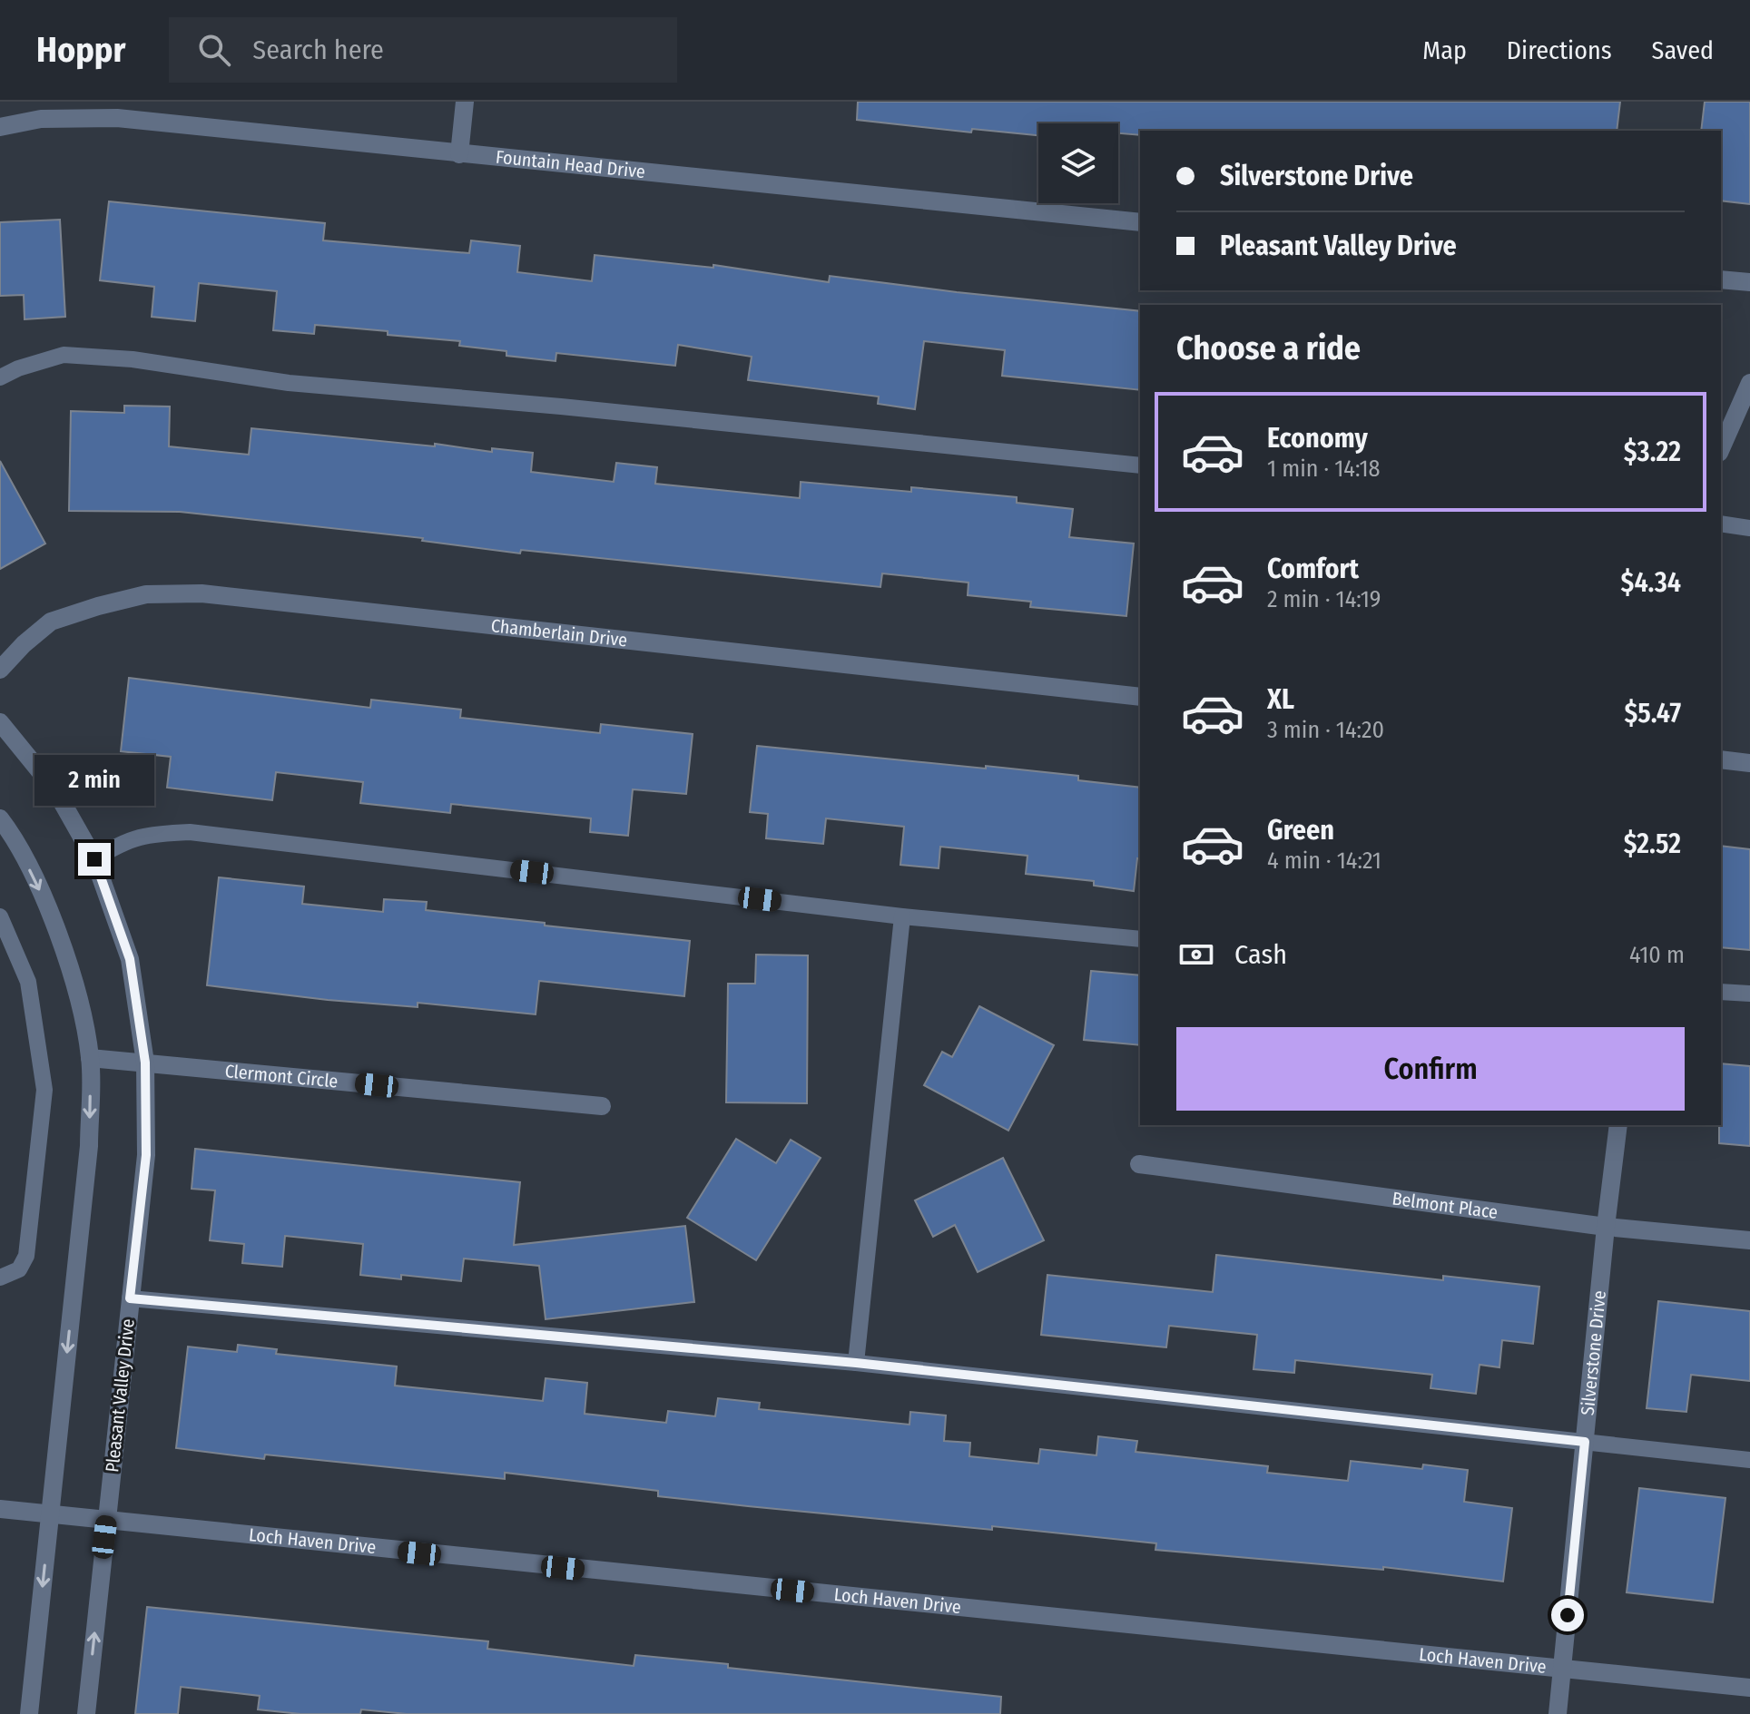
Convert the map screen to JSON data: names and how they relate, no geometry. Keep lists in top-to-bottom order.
{
  "streets": {
    "street": [
      "Fountain Head Drive",
      "Chamberlain Drive",
      "Clermont Circle",
      "Belmont Place",
      "Silverstone Drive",
      "Pleasant Valley Drive",
      "Loch Haven Drive"
    ]
  },
  "crossings": [
    ["Clermont Circle", "Pleasant Valley Drive"],
    ["Belmont Place", "Silverstone Drive"],
    ["Silverstone Drive", "Loch Haven Drive"],
    ["Pleasant Valley Drive", "Loch Haven Drive"]
  ],
  "page": {
    "header": "Hoppr",
    "search": "Search here",
    "nav": ["Map", "Directions", "Saved"],
    "banner": ["Silverstone Drive", "Pleasant Valley Drive"],
    "heading": "Choose a ride",
    "list": [
      {
        "name": "Economy",
        "note": "1 min · 14:18",
        "value": "$3.22"
      },
      {
        "name": "Comfort",
        "note": "2 min · 14:19",
        "value": "$4.34"
      },
      {
        "name": "XL",
        "note": "3 min · 14:20",
        "value": "$5.47"
      },
      {
        "name": "Green",
        "note": "4 min · 14:21",
        "value": "$2.52"
      }
    ],
    "bubble": "2 min",
    "pay": ["Cash", "410 m"],
    "buttons": "Confirm"
  }
}
